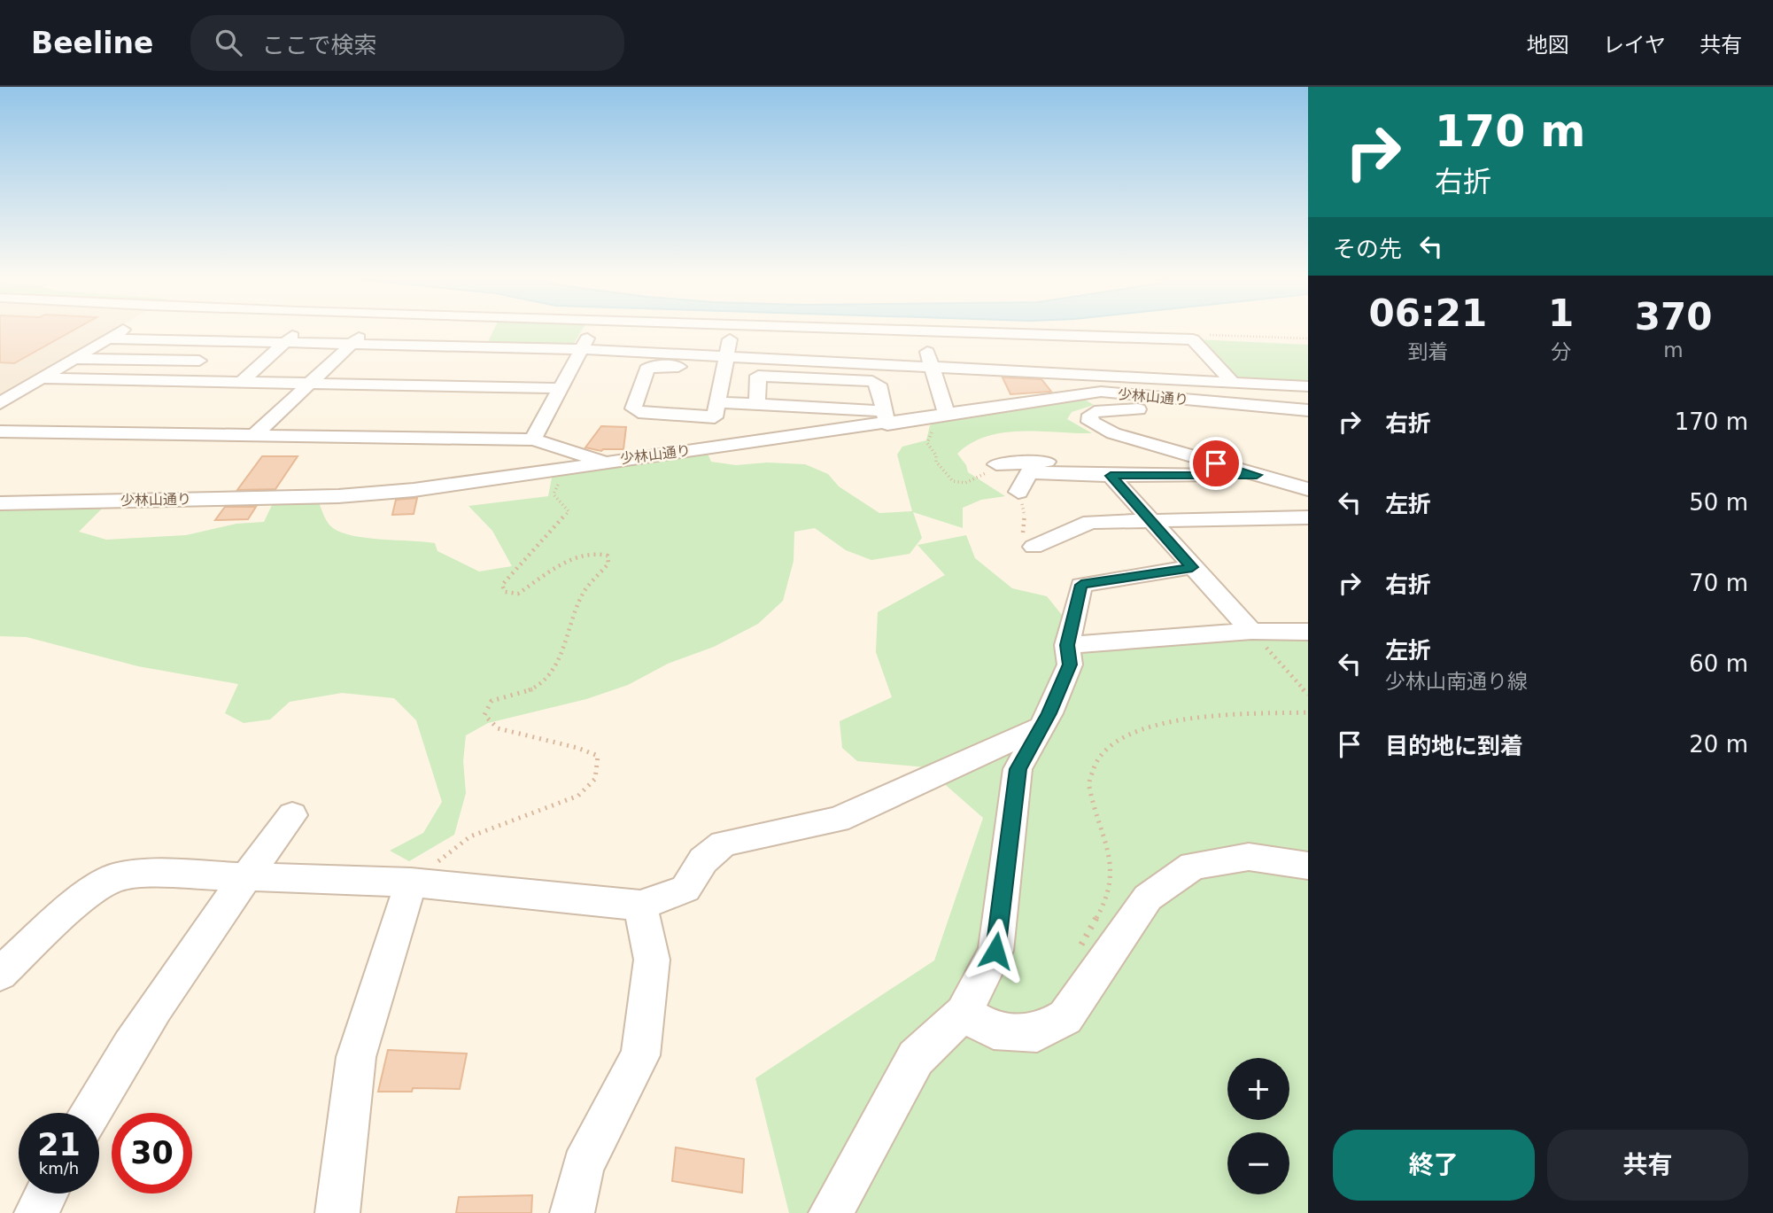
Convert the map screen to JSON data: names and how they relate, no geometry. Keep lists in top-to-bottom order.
{
  "streets": {
    "street": ["少林山通り"]
  },
  "page": {
    "header": "Beeline",
    "search": "ここで検索",
    "nav": ["地図", "レイヤ", "共有"],
    "turn": ["170 m", "右折"],
    "then": "その先",
    "eta": [
      "06:21",
      "到着",
      "1",
      "分",
      "370",
      "m"
    ],
    "list": [
      {
        "name": "右折",
        "value": "170 m"
      },
      {
        "name": "左折",
        "value": "50 m"
      },
      {
        "name": "右折",
        "value": "70 m"
      },
      {
        "name": "左折",
        "note": "少林山南通り線",
        "value": "60 m"
      },
      {
        "name": "目的地に到着",
        "value": "20 m"
      }
    ],
    "map_buttons": ["+", "−"],
    "speed": "21 km/h",
    "limit": "30",
    "buttons": ["終了", "共有"]
  }
}
